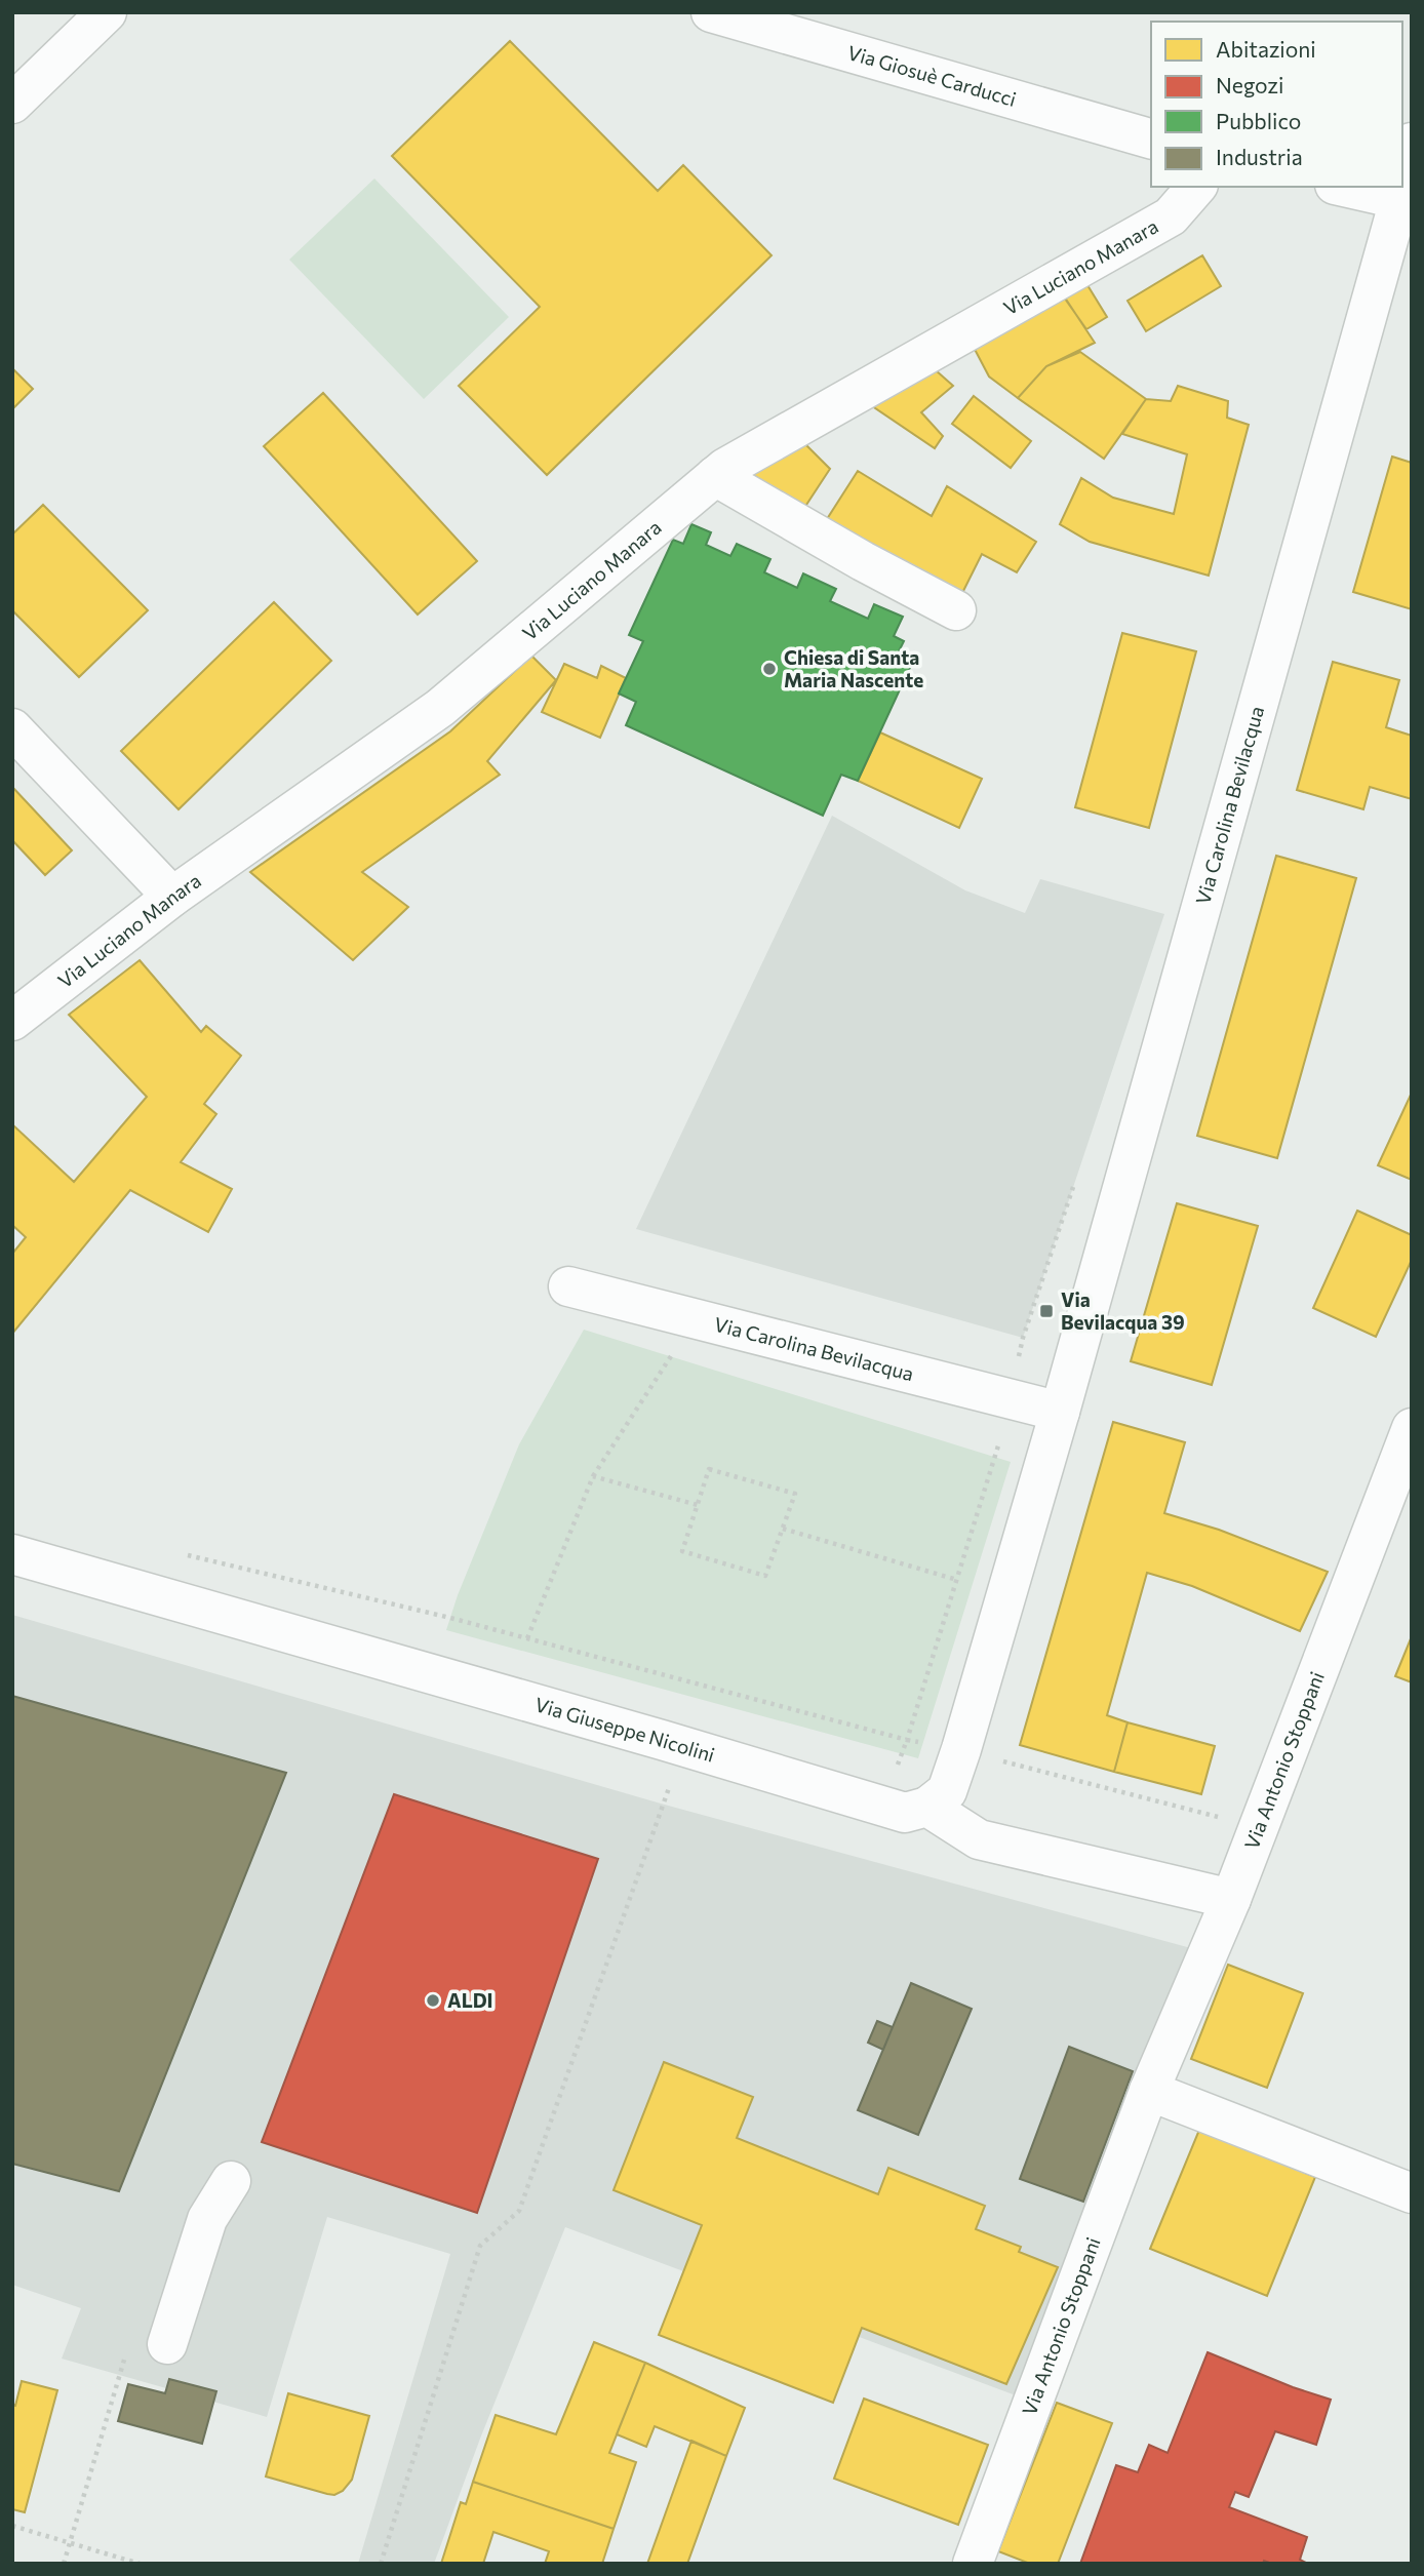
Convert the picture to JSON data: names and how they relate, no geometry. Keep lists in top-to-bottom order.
{
  "streets": {
    "street": [
      "Via Giosuè Carducci",
      "Via Luciano Manara",
      "Via Carolina Bevilacqua",
      "Via Giuseppe Nicolini",
      "Via Antonio Stoppani"
    ]
  },
  "crossings": [
    ["Via Carolina Bevilacqua", "Via Giuseppe Nicolini"]
  ],
  "places": {
    "other": ["Chiesa di Santa Maria Nascente", "ALDI"],
    "transit": ["Via Bevilacqua 39"]
  },
  "legend": [
    "Abitazioni",
    "Negozi",
    "Pubblico",
    "Industria"
  ]
}
